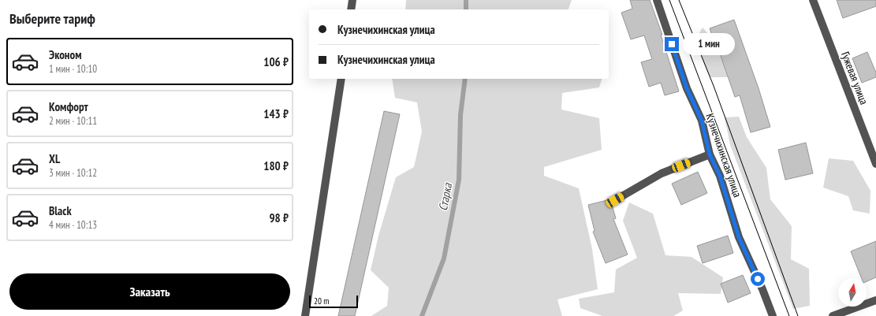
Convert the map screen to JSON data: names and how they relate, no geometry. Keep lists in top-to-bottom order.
{
  "streets": {
    "street": ["Гужевая улица", "Кузнечихинская улица"]
  },
  "water": ["Старка"],
  "scale_bar": "20 m",
  "north": "top",
  "page": {
    "heading": "Выберите тариф",
    "banner": ["Кузнечихинская улица", "Кузнечихинская улица"],
    "bubble": "1 мин",
    "list": [
      {
        "name": "Эконом",
        "note": "1 мин · 10:10",
        "value": "106 ₽"
      },
      {
        "name": "Комфорт",
        "note": "2 мин · 10:11",
        "value": "143 ₽"
      },
      {
        "name": "XL",
        "note": "3 мин · 10:12",
        "value": "180 ₽"
      },
      {
        "name": "Black",
        "note": "4 мин · 10:13",
        "value": "98 ₽"
      }
    ],
    "buttons": "Заказать",
    "scale": "20 m"
  }
}
